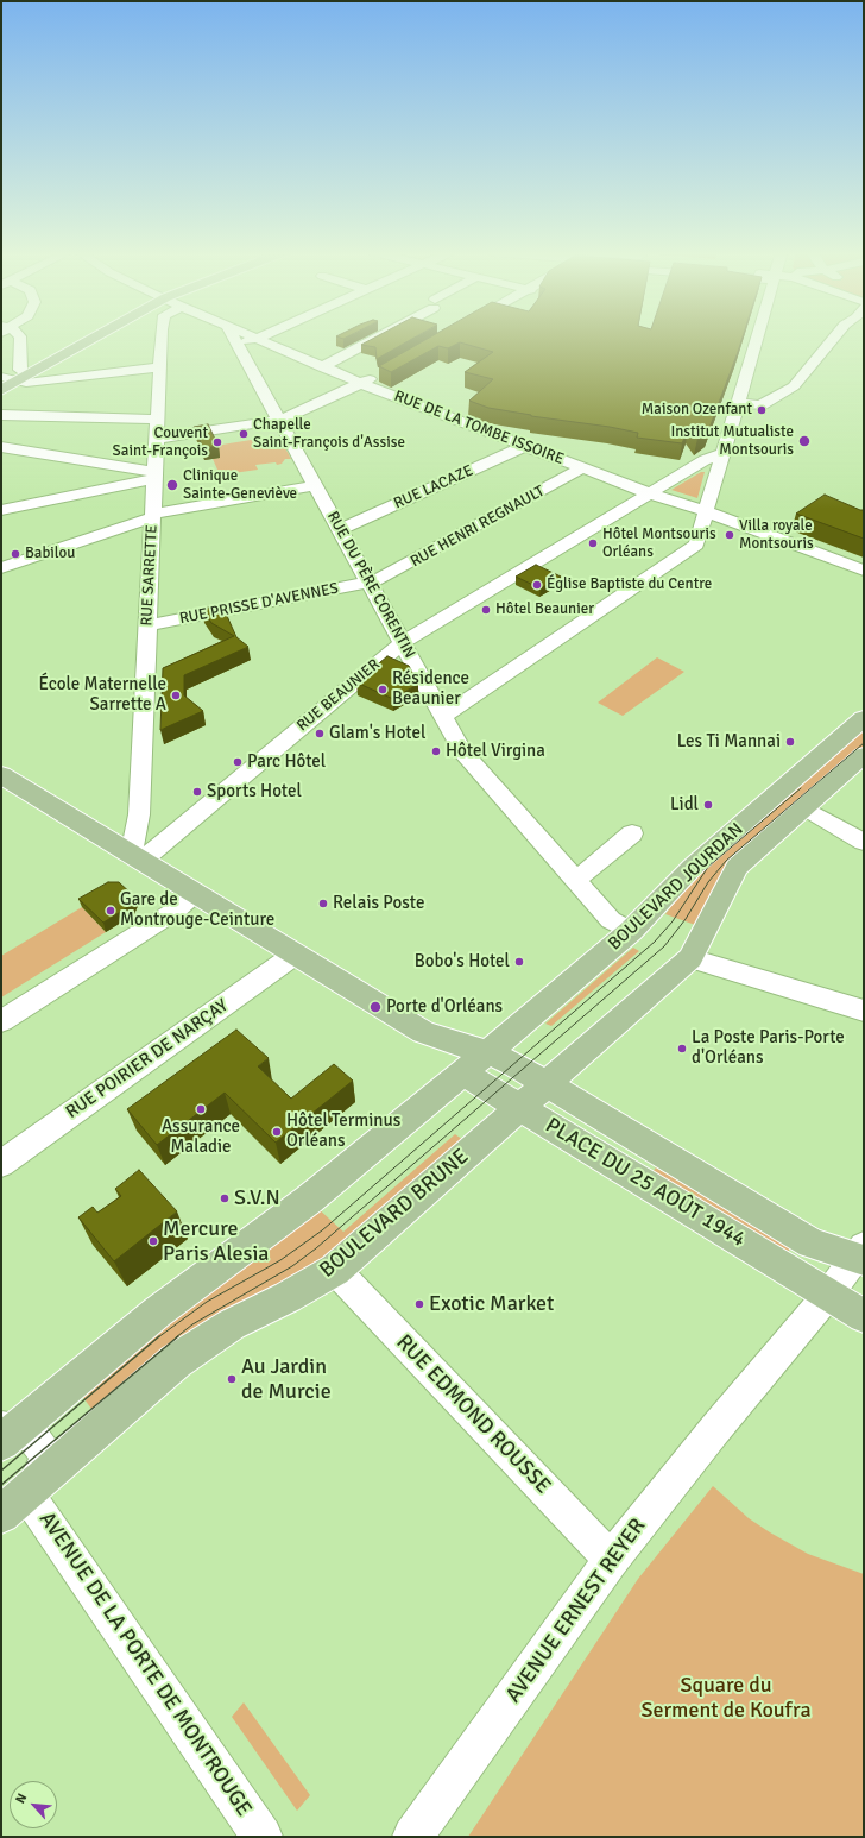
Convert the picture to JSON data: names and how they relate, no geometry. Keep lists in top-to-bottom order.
{
  "streets": {
    "main road": ["BOULEVARD JOURDAN", "PLACE DU 25 AOÛT 1944", "BOULEVARD BRUNE"],
    "street": [
      "RUE DE LA TOMBE ISSOIRE",
      "RUE LACAZE",
      "RUE HENRI REGNAULT",
      "RUE SARRETTE",
      "RUE DU PÈRE CORENTIN",
      "RUE PRISSE D'AVENNES",
      "RUE BEAUNIER",
      "RUE POIRIER DE NARÇAY",
      "RUE EDMOND ROUSSE",
      "AVENUE ERNEST REYER",
      "AVENUE DE LA PORTE DE MONTROUGE"
    ]
  },
  "crossings": [
    ["RUE DE LA TOMBE ISSOIRE", "RUE LACAZE"],
    ["RUE DE LA TOMBE ISSOIRE", "RUE HENRI REGNAULT"],
    ["RUE DE LA TOMBE ISSOIRE", "RUE BEAUNIER"],
    ["RUE LACAZE", "RUE DU PÈRE CORENTIN"],
    ["RUE HENRI REGNAULT", "RUE DU PÈRE CORENTIN"],
    ["RUE HENRI REGNAULT", "RUE PRISSE D'AVENNES"],
    ["RUE SARRETTE", "RUE PRISSE D'AVENNES"],
    ["RUE SARRETTE", "RUE BEAUNIER"],
    ["RUE SARRETTE", "PLACE DU 25 AOÛT 1944"],
    ["RUE DU PÈRE CORENTIN", "RUE PRISSE D'AVENNES"],
    ["RUE DU PÈRE CORENTIN", "RUE BEAUNIER"],
    ["RUE DU PÈRE CORENTIN", "BOULEVARD JOURDAN"],
    ["RUE BEAUNIER", "PLACE DU 25 AOÛT 1944"],
    ["BOULEVARD JOURDAN", "PLACE DU 25 AOÛT 1944"],
    ["BOULEVARD JOURDAN", "BOULEVARD BRUNE"],
    ["RUE POIRIER DE NARÇAY", "PLACE DU 25 AOÛT 1944"],
    ["PLACE DU 25 AOÛT 1944", "BOULEVARD BRUNE"],
    ["PLACE DU 25 AOÛT 1944", "AVENUE ERNEST REYER"],
    ["BOULEVARD BRUNE", "RUE EDMOND ROUSSE"],
    ["BOULEVARD BRUNE", "AVENUE DE LA PORTE DE MONTROUGE"],
    ["RUE EDMOND ROUSSE", "AVENUE ERNEST REYER"]
  ],
  "parks": ["Square du Serment de Koufra"],
  "places": [
    "Maison Ozenfant",
    "Chapelle Saint-François d'Assise",
    "Institut Mutualiste Montsouris",
    "Couvent Saint-François",
    "Clinique Sainte-Geneviève",
    "Villa royale Montsouris",
    "Hôtel Montsouris Orléans",
    "Babilou",
    "Église Baptiste du Centre",
    "Hôtel Beaunier",
    "Résidence Beaunier",
    "École Maternelle Sarrette A",
    "Glam's Hotel",
    "Les Ti Mannai",
    "Hôtel Virgina",
    "Parc Hôtel",
    "Sports Hotel",
    "Lidl",
    "Relais Poste",
    "Gare de Montrouge-Ceinture",
    "Bobo's Hotel",
    "Porte d'Orléans",
    "La Poste Paris-Porte d'Orléans",
    "Assurance Maladie",
    "Hôtel Terminus Orléans",
    "S.V.N",
    "Mercure Paris Alesia",
    "Exotic Market",
    "Au Jardin de Murcie"
  ],
  "north": "top left"
}
